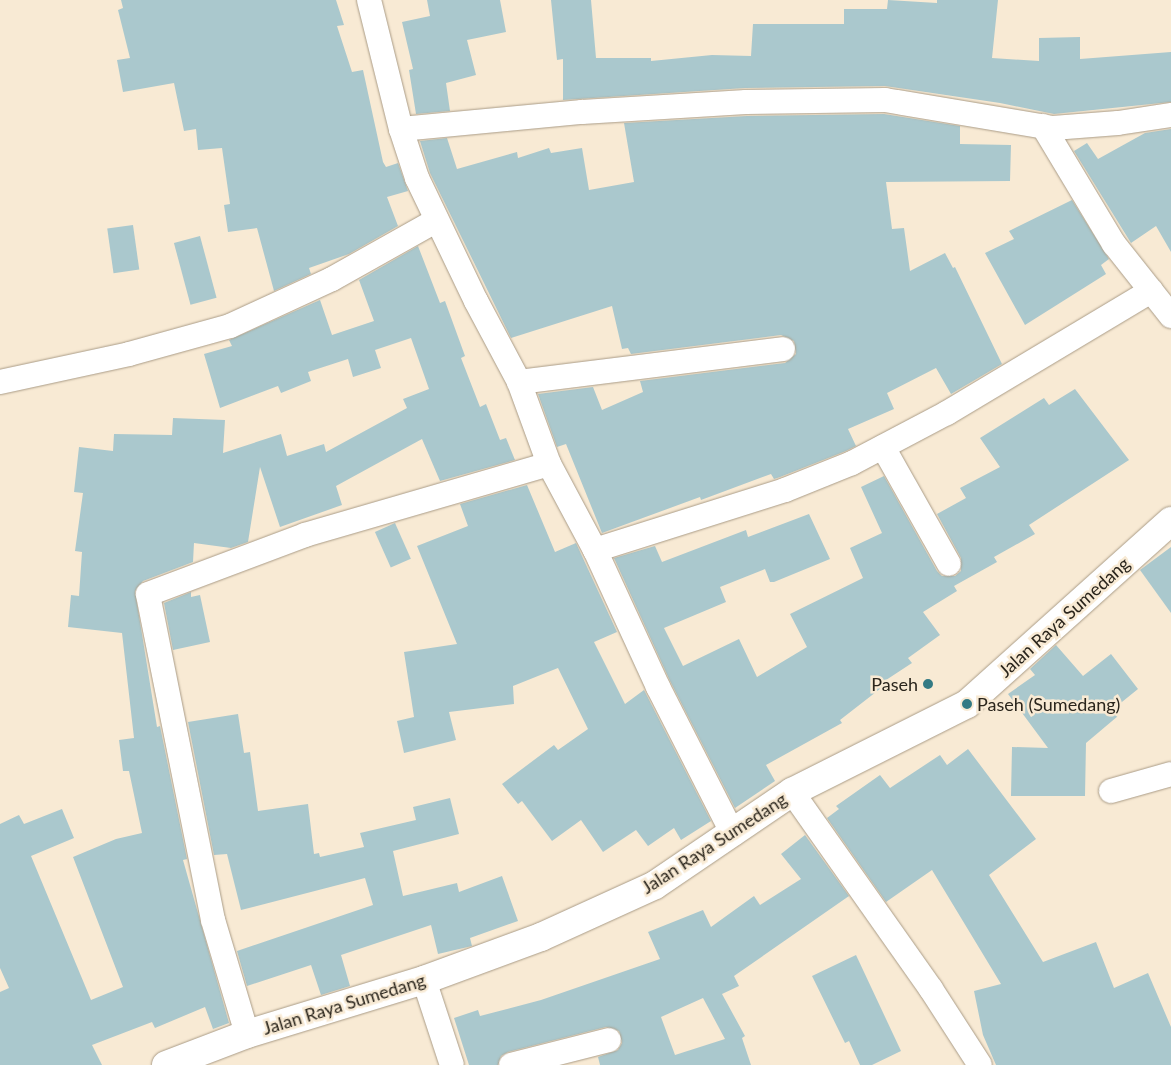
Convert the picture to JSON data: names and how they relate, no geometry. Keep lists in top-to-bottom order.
{
  "streets": {
    "highway": ["Jalan Raya Sumedang"]
  },
  "places": ["Paseh", "Paseh (Sumedang)"]
}
